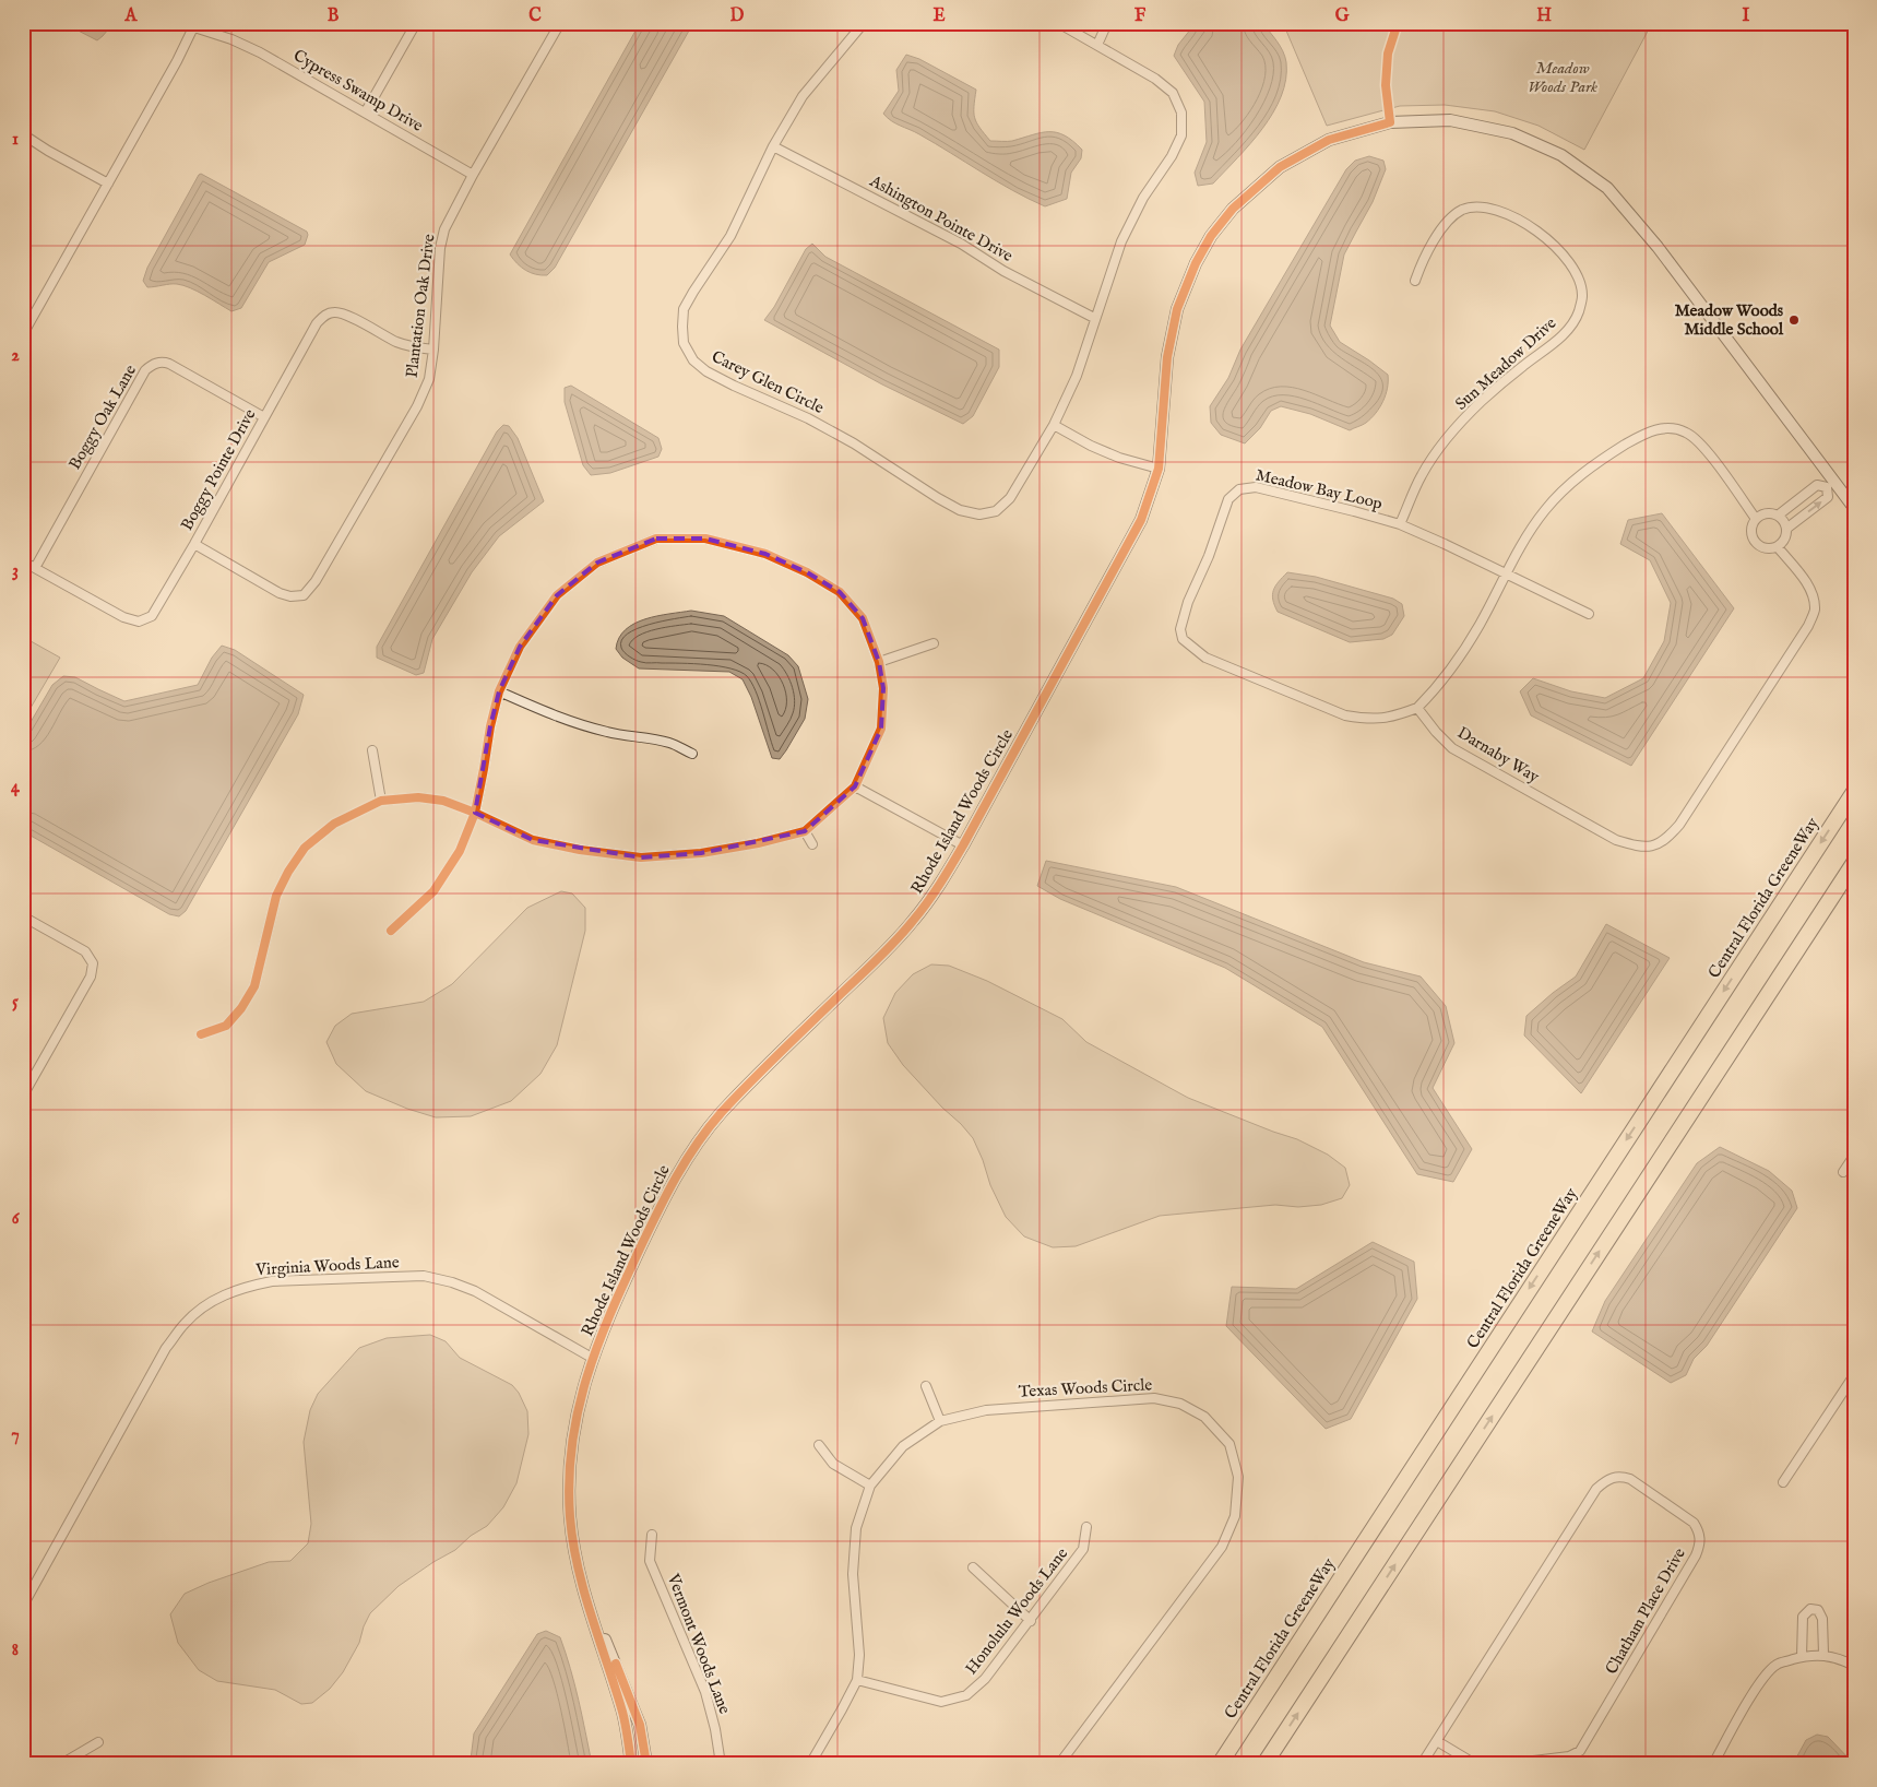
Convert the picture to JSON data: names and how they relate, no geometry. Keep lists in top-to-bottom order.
{
  "streets": {
    "highway": ["Central Florida GreeneWay"],
    "street": [
      "Cypress Swamp Drive",
      "Ashington Pointe Drive",
      "Plantation Oak Drive",
      "Sun Meadow Drive",
      "Carey Glen Circle",
      "Boggy Oak Lane",
      "Boggy Pointe Drive",
      "Meadow Bay Loop",
      "Darnaby Way",
      "Rhode Island Woods Circle",
      "Virginia Woods Lane",
      "Texas Woods Circle",
      "Honolulu Woods Lane",
      "Chatham Place Drive",
      "Vermont Woods Lane"
    ]
  },
  "crossings": [
    ["Cypress Swamp Drive", "Plantation Oak Drive"],
    ["Ashington Pointe Drive", "Carey Glen Circle"],
    ["Plantation Oak Drive", "Boggy Pointe Drive"],
    ["Sun Meadow Drive", "Meadow Bay Loop"],
    ["Boggy Oak Lane", "Boggy Pointe Drive"],
    ["Meadow Bay Loop", "Darnaby Way"],
    ["Rhode Island Woods Circle", "Virginia Woods Lane"],
    ["Texas Woods Circle", "Honolulu Woods Lane"]
  ],
  "parks": ["Meadow Woods Park"],
  "places": ["Meadow Woods Middle School"],
  "grid": {
    "columns": [
      "A",
      "B",
      "C",
      "D",
      "E",
      "F",
      "G",
      "H",
      "I"
    ],
    "rows": [
      "1",
      "2",
      "3",
      "4",
      "5",
      "6",
      "7",
      "8"
    ]
  }
}
